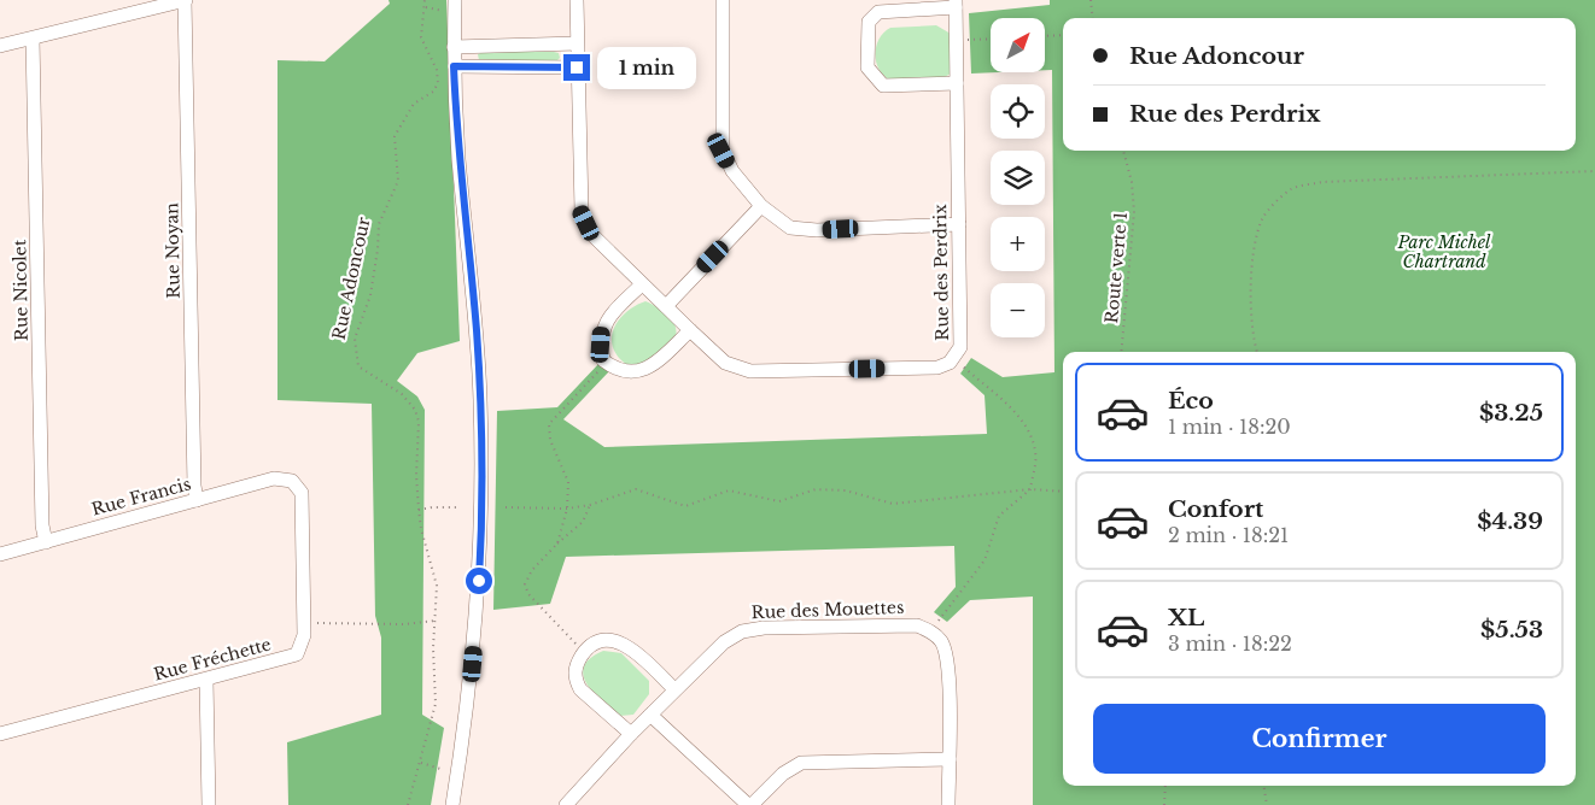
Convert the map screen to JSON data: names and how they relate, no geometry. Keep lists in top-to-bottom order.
{
  "streets": {
    "street": [
      "Rue Noyan",
      "Rue des Perdrix",
      "Rue Nicolet",
      "Rue Francis",
      "Rue des Mouettes",
      "Rue Fréchette"
    ],
    "path": ["Route verte 1", "Rue Adoncour"]
  },
  "crossings": [
    ["Rue Noyan", "Rue Francis"],
    ["Rue Nicolet", "Rue Francis"],
    ["Rue Francis", "Rue Fréchette"]
  ],
  "parks": ["Parc Michel Chartrand"],
  "north": "top right",
  "page": {
    "map_buttons": ["+", "−"],
    "banner": ["Rue Adoncour", "Rue des Perdrix"],
    "bubble": "1 min",
    "list": [
      {
        "name": "Éco",
        "note": "1 min · 18:20",
        "value": "$3.25"
      },
      {
        "name": "Confort",
        "note": "2 min · 18:21",
        "value": "$4.39"
      },
      {
        "name": "XL",
        "note": "3 min · 18:22",
        "value": "$5.53"
      }
    ],
    "buttons": "Confirmer"
  }
}
